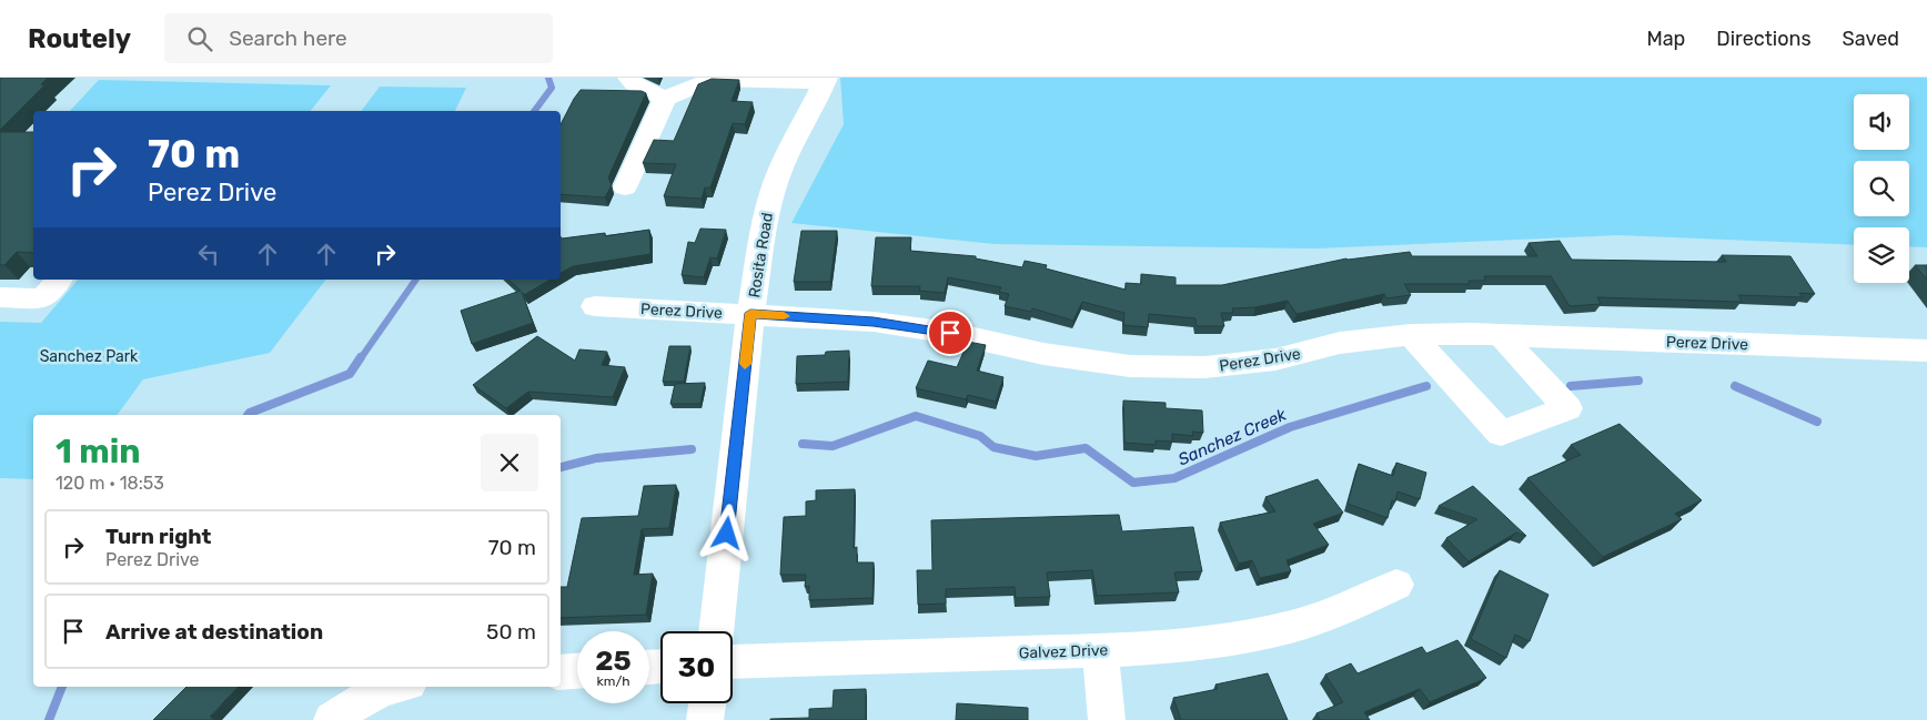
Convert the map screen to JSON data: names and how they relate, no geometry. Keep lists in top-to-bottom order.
{
  "streets": {
    "street": ["Rosita Road", "Perez Drive", "Galvez Drive"]
  },
  "crossings": [
    ["Rosita Road", "Perez Drive"]
  ],
  "water": ["Sanchez Creek"],
  "parks": ["Sanchez Park"],
  "page": {
    "header": "Routely",
    "search": "Search here",
    "nav": ["Map", "Directions", "Saved"],
    "turn": ["70 m", "Perez Drive"],
    "heading": ["1 min", "120 m · 18:53"],
    "list": [
      {
        "name": "Turn right",
        "note": "Perez Drive",
        "value": "70 m"
      },
      {
        "name": "Arrive at destination",
        "value": "50 m"
      }
    ],
    "speed": "25 km/h",
    "limit": "30"
  }
}
